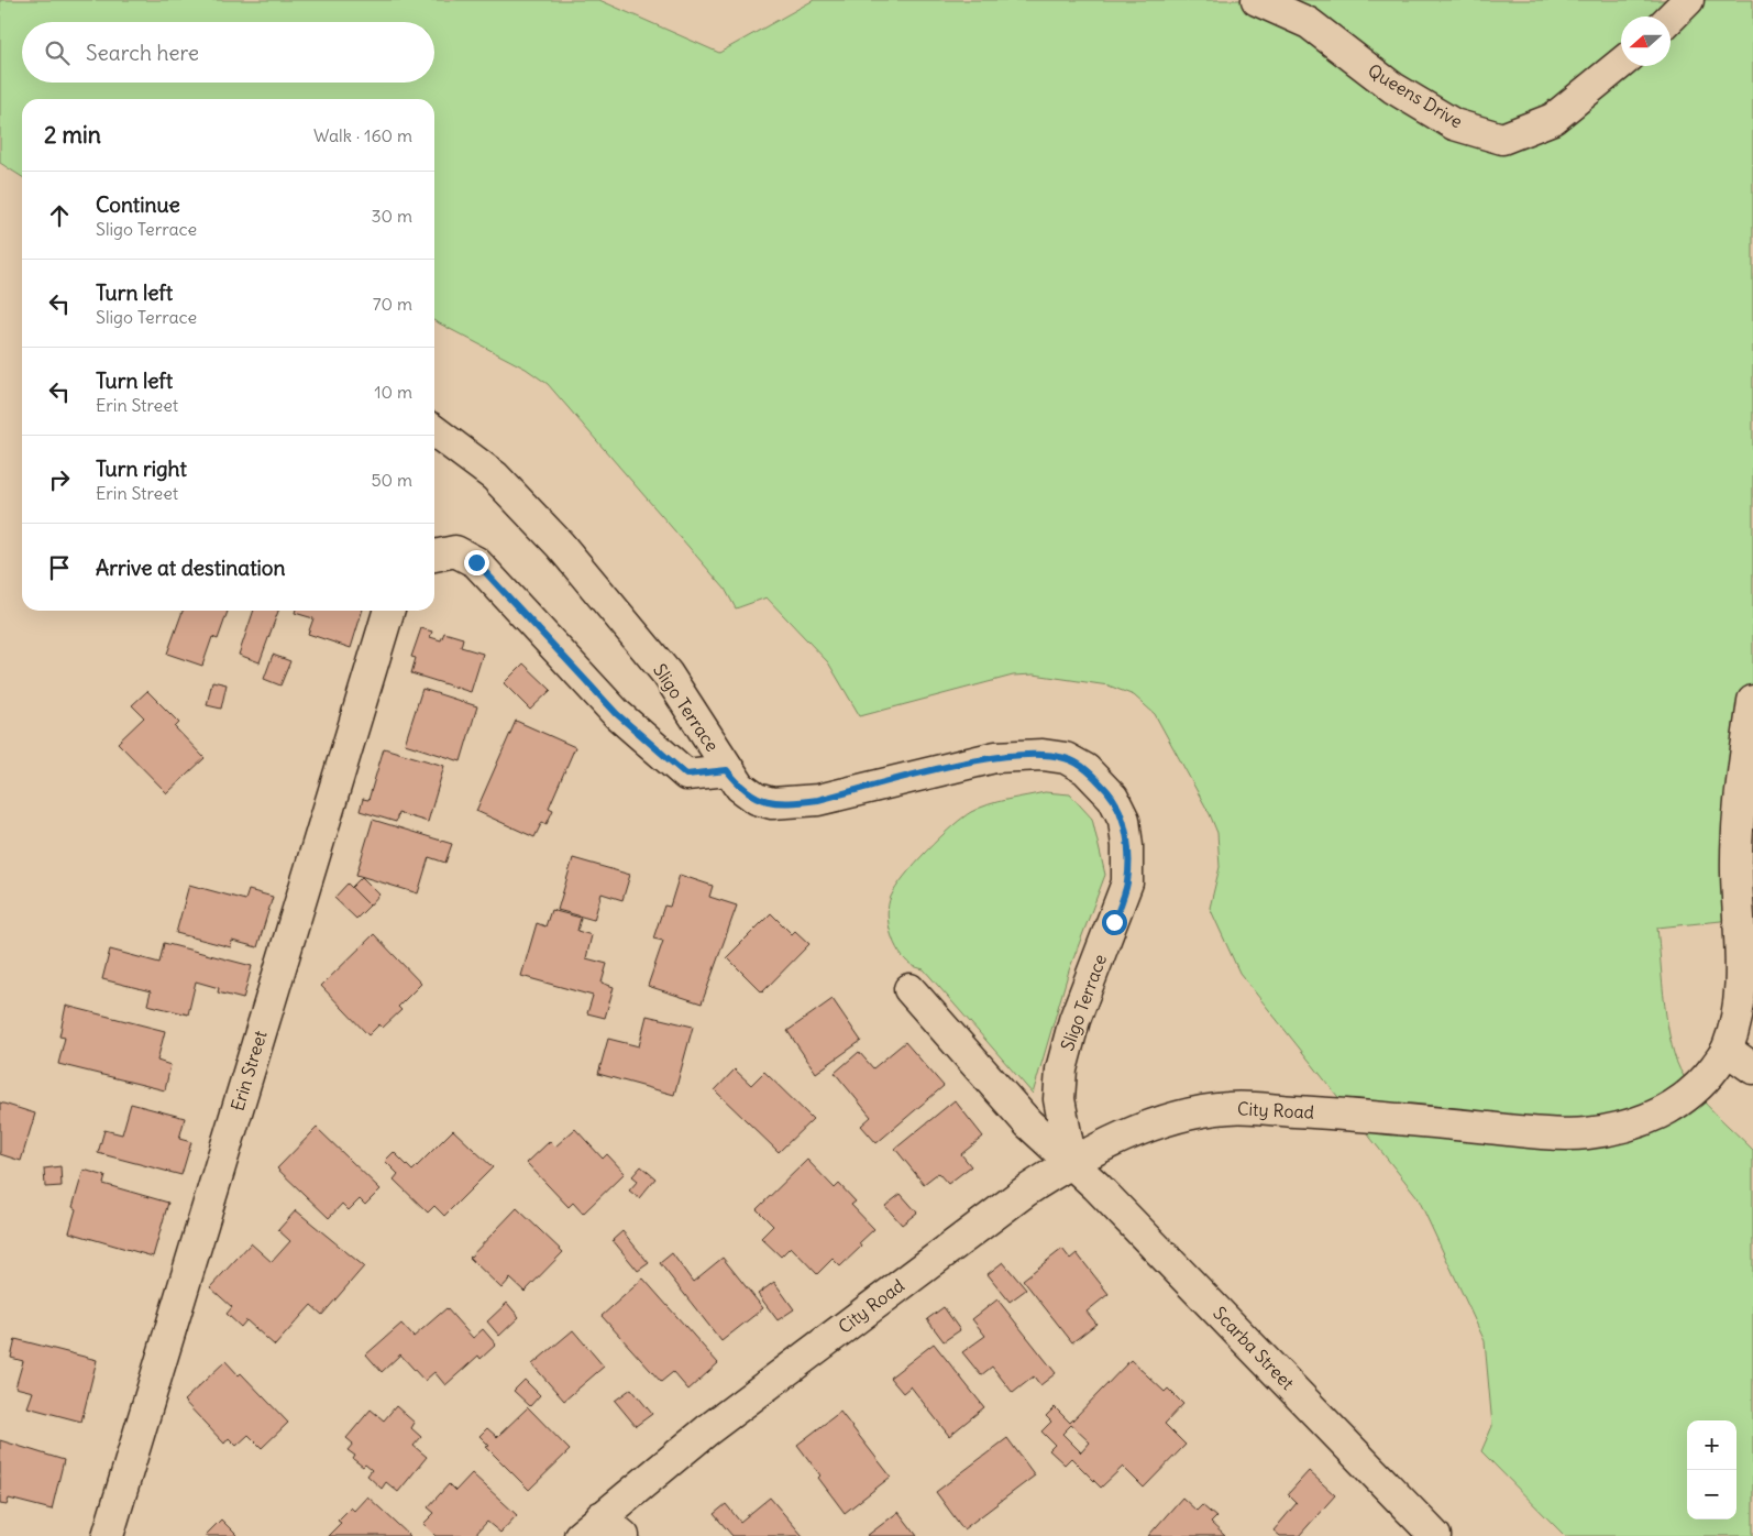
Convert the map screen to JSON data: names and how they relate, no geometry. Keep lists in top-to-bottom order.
{
  "streets": {
    "street": [
      "Queens Drive",
      "Sligo Terrace",
      "Erin Street",
      "City Road",
      "Scarba Street"
    ]
  },
  "crossings": [
    ["Sligo Terrace", "City Road"],
    ["Sligo Terrace", "Scarba Street"],
    ["City Road", "Scarba Street"]
  ],
  "north": "left",
  "page": {
    "search": "Search here",
    "heading": ["2 min", "Walk · 160 m"],
    "list": [
      ["Continue", "Sligo Terrace", "30 m"],
      ["Turn left", "Sligo Terrace", "70 m"],
      ["Turn left", "Erin Street", "10 m"],
      ["Turn right", "Erin Street", "50 m"],
      "Arrive at destination"
    ],
    "map_buttons": ["+", "−"]
  }
}
